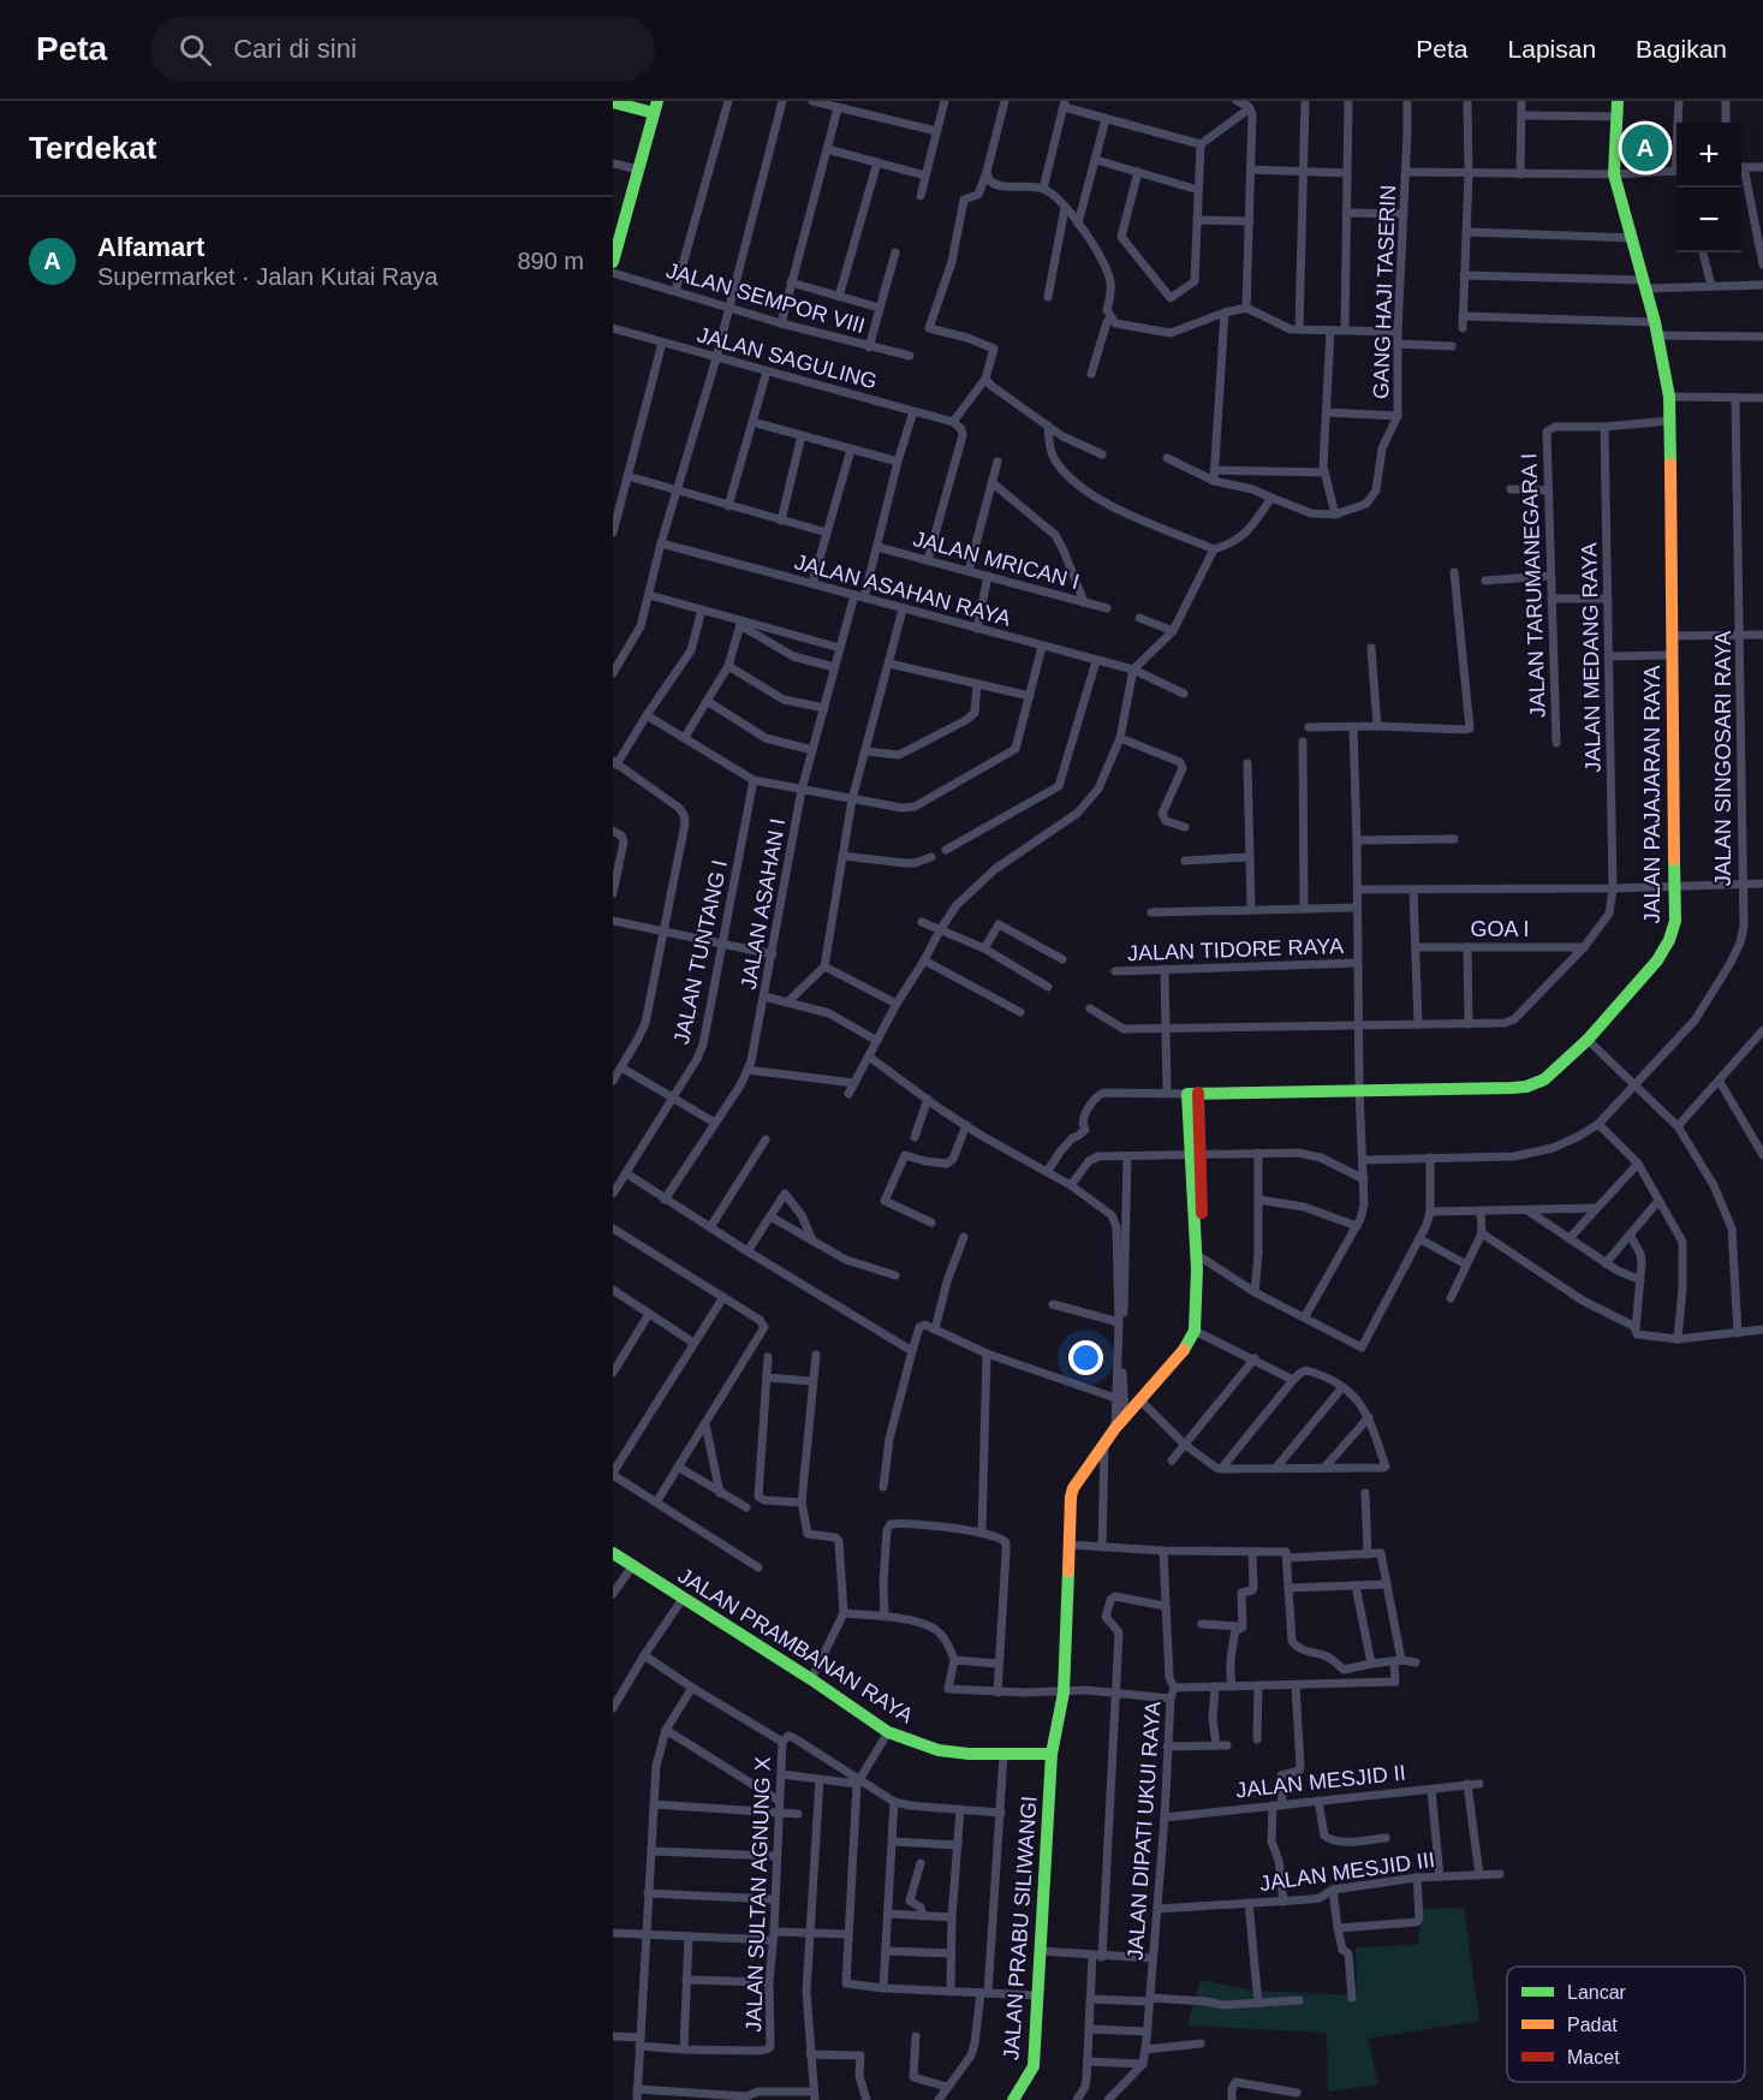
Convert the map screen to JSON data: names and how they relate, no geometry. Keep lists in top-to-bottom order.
{
  "streets": {
    "street": [
      "GANG HAJI TASERIN",
      "JALAN SEMPOR VIII",
      "JALAN SAGULING",
      "JALAN MRICAN I",
      "JALAN TARUMANEGARA I",
      "JALAN ASAHAN RAYA",
      "JALAN MEDANG RAYA",
      "JALAN SINGOSARI RAYA",
      "JALAN PAJAJARAN RAYA",
      "JALAN ASAHAN I",
      "GOA I",
      "JALAN TIDORE RAYA",
      "JALAN TUNTANG I",
      "JALAN PRAMBANAN RAYA",
      "JALAN MESJID II",
      "JALAN DIPATI UKUI RAYA",
      "JALAN MESJID III",
      "JALAN SULTAN AGNUNG X",
      "JALAN PRABU SILIWANGI"
    ]
  },
  "crossings": [
    ["JALAN SAGULING", "JALAN ASAHAN I"],
    ["JALAN MRICAN I", "JALAN ASAHAN I"],
    ["JALAN TARUMANEGARA I", "JALAN MEDANG RAYA"],
    ["JALAN ASAHAN RAYA", "JALAN ASAHAN I"],
    ["JALAN MEDANG RAYA", "GOA I"],
    ["JALAN PRAMBANAN RAYA", "JALAN PRABU SILIWANGI"],
    ["JALAN MESJID II", "JALAN DIPATI UKUI RAYA"],
    ["JALAN DIPATI UKUI RAYA", "JALAN MESJID III"]
  ],
  "legend": ["Lancar", "Padat", "Macet"],
  "page": {
    "header": "Peta",
    "search": "Cari di sini",
    "nav": ["Peta", "Lapisan", "Bagikan"],
    "heading": "Terdekat",
    "pins": "A",
    "map_buttons": ["+", "−"],
    "list": [
      {
        "mark": "A",
        "name": "Alfamart",
        "note": "Supermarket · Jalan Kutai Raya",
        "value": "890 m"
      }
    ]
  }
}
